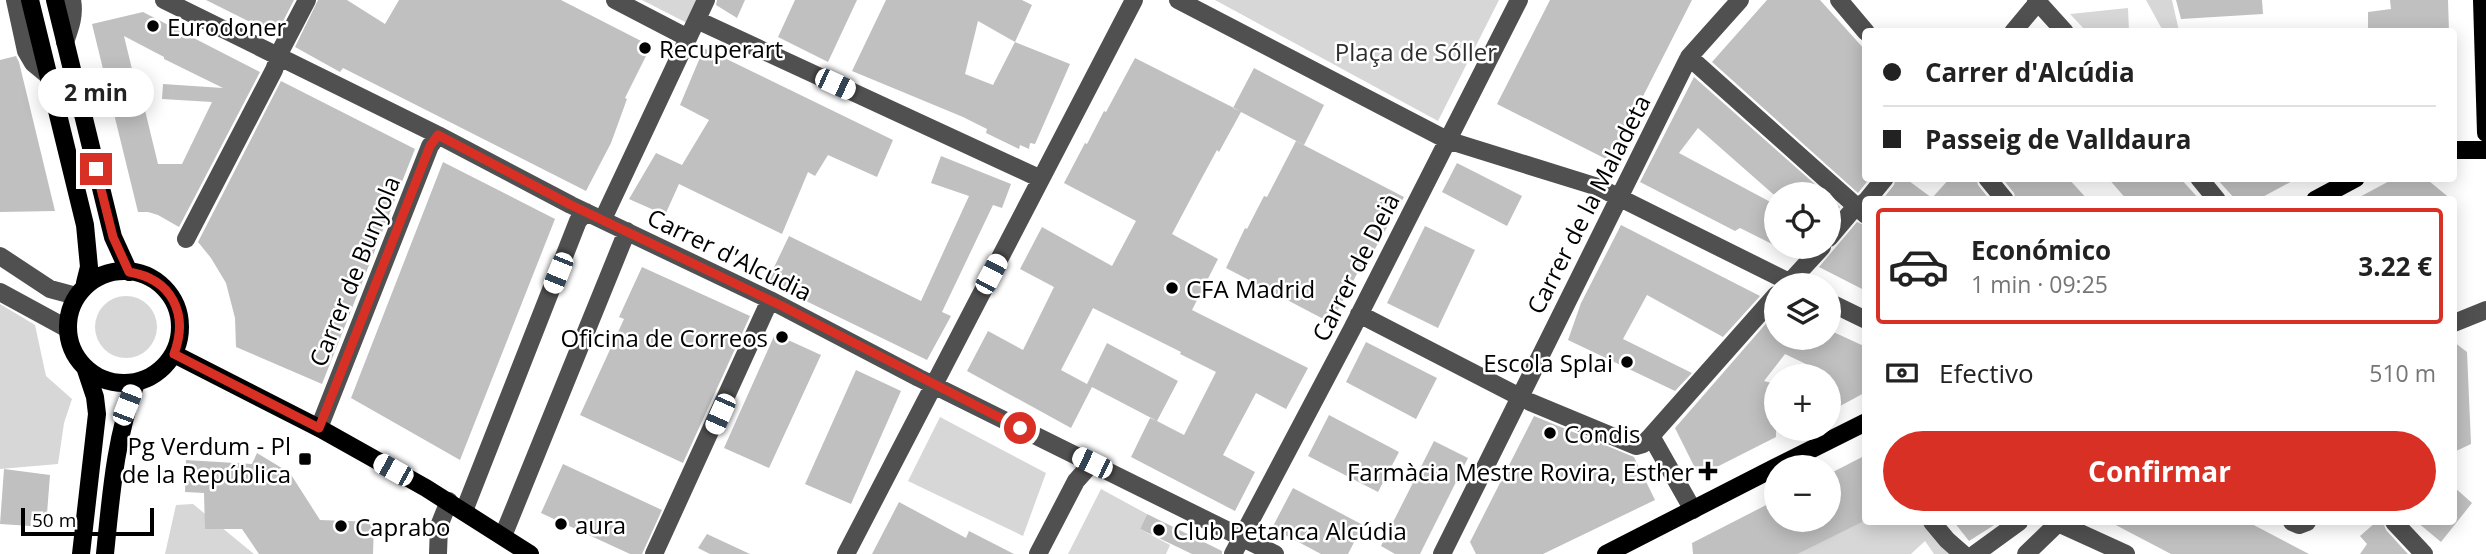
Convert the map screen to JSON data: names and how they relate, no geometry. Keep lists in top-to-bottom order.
{
  "streets": {
    "street": [
      "Carrer de la Maladeta",
      "Carrer d'Alcúdia",
      "Carrer de Deià",
      "Carrer de Bunyola"
    ]
  },
  "crossings": [
    ["Carrer d'Alcúdia", "Carrer de Deià"],
    ["Carrer d'Alcúdia", "Carrer de Bunyola"]
  ],
  "parks": ["Plaça de Sóller"],
  "places": {
    "other": [
      "Eurodoner",
      "Recuperart",
      "CFA Madrid",
      "Oficina de Correos",
      "Escola Splai",
      "Condis",
      "aura",
      "Caprabo",
      "Club Petanca Alcúdia"
    ],
    "transit": ["Pg Verdum - Pl de la República"],
    "health": ["Farmàcia Mestre Rovira, Esther"]
  },
  "scale_bar": "50 m",
  "page": {
    "banner": ["Carrer d'Alcúdia", "Passeig de Valldaura"],
    "bubble": "2 min",
    "map_buttons": ["+", "−"],
    "list": [
      {
        "name": "Económico",
        "note": "1 min · 09:25",
        "value": "3.22 €"
      }
    ],
    "pay": ["Efectivo", "510 m"],
    "buttons": "Confirmar",
    "scale": "50 m"
  }
}
